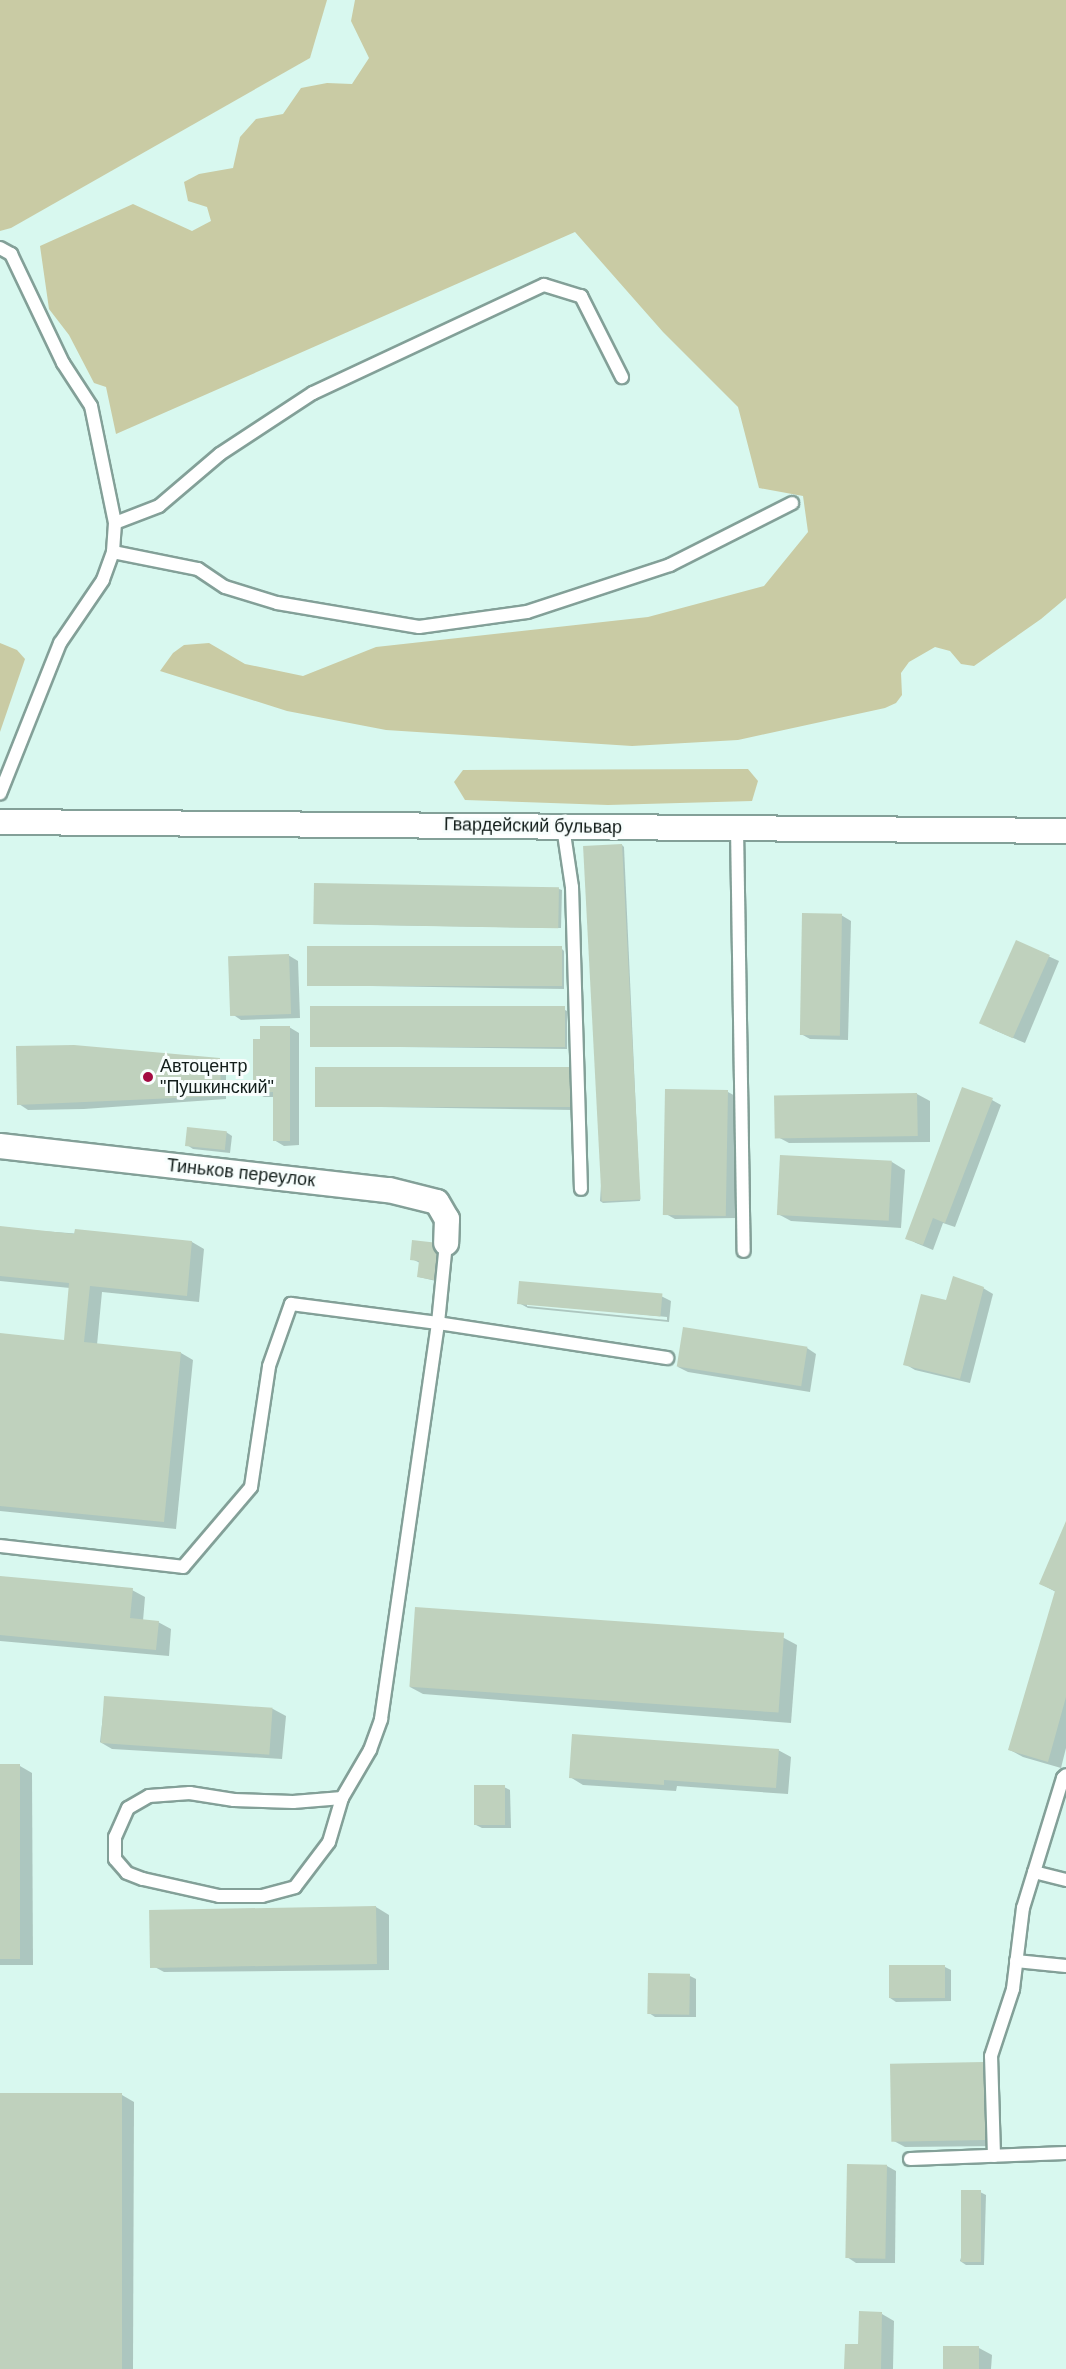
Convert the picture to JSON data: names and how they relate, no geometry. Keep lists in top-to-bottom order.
{
  "streets": {
    "street": ["Гвардейский бульвар", "Тиньков переулок"]
  },
  "places": ["Автоцентр \"Пушкинский\""]
}
